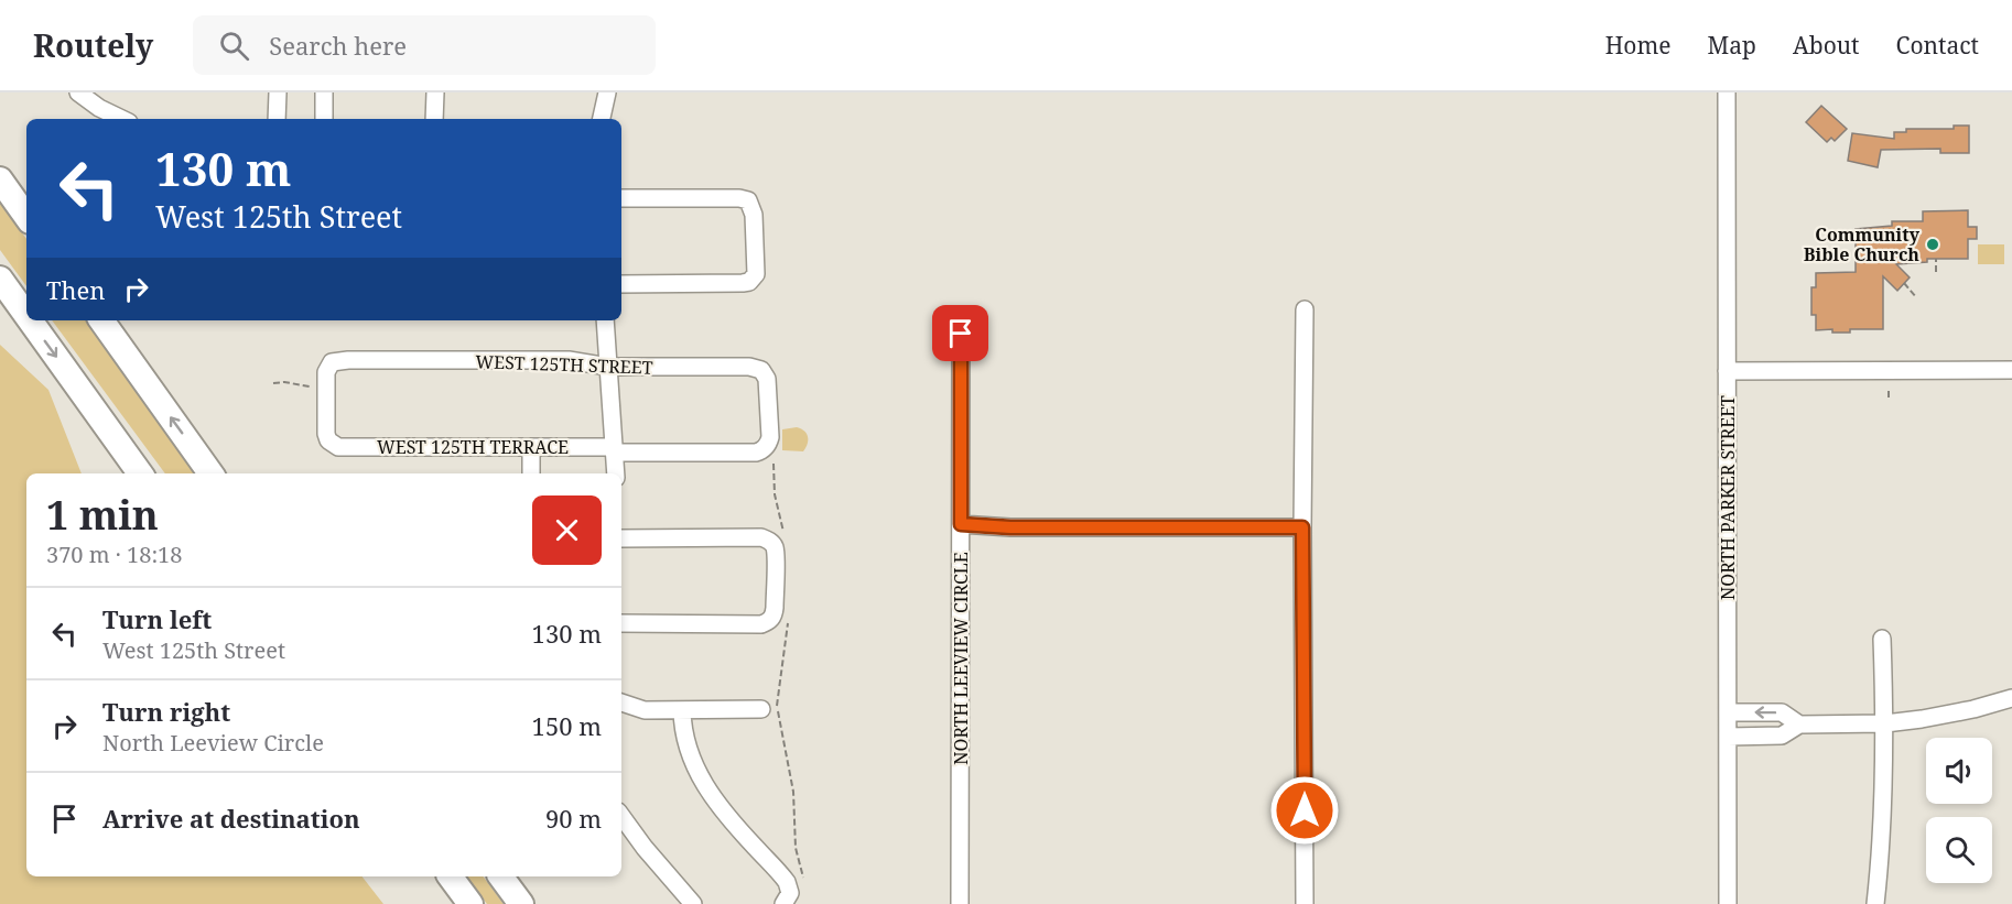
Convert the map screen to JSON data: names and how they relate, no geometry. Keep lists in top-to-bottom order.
{
  "streets": {
    "street": [
      "WEST 125TH STREET",
      "WEST 125TH TERRACE",
      "NORTH PARKER STREET",
      "NORTH LEEVIEW CIRCLE"
    ]
  },
  "crossings": [
    ["WEST 125TH STREET", "WEST 125TH TERRACE"]
  ],
  "places": ["Community Bible Church"],
  "page": {
    "header": "Routely",
    "search": "Search here",
    "nav": [
      "Home",
      "Map",
      "About",
      "Contact"
    ],
    "turn": ["130 m", "West 125th Street"],
    "then": "Then",
    "heading": ["1 min", "370 m · 18:18"],
    "list": [
      {
        "name": "Turn left",
        "note": "West 125th Street",
        "value": "130 m"
      },
      {
        "name": "Turn right",
        "note": "North Leeview Circle",
        "value": "150 m"
      },
      {
        "name": "Arrive at destination",
        "value": "90 m"
      }
    ]
  }
}
